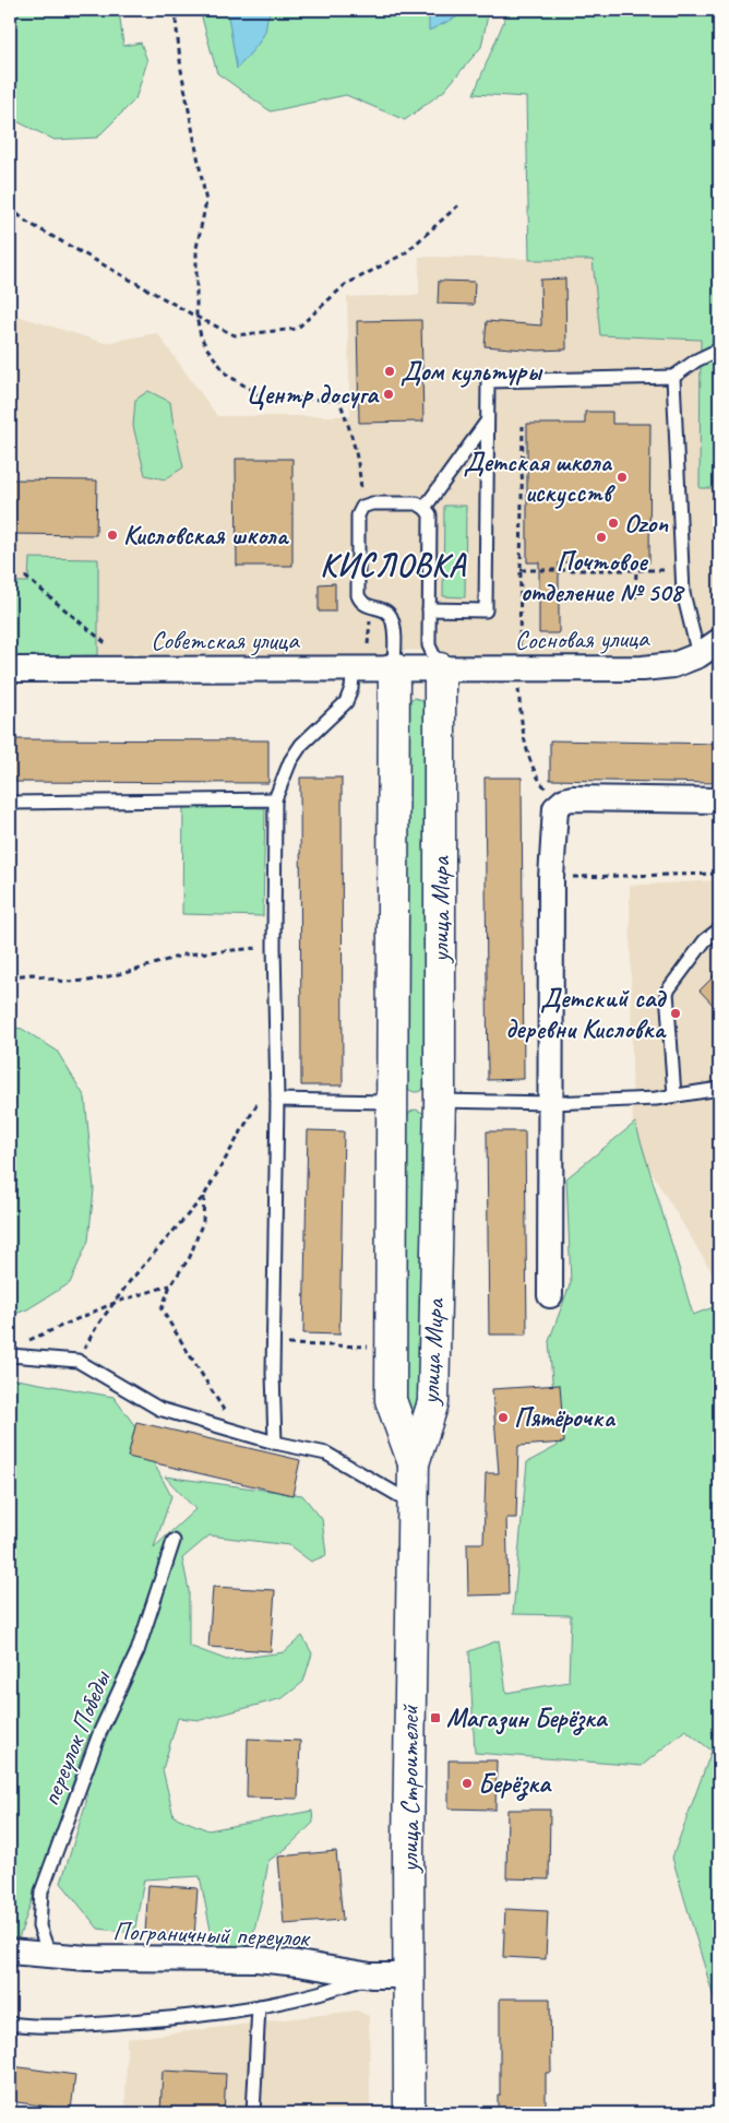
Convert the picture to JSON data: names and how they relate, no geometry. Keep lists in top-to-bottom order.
{
  "streets": {
    "street": [
      "Сосновая улица",
      "Советская улица",
      "улица Мира",
      "улица Строителей",
      "Пограничный переулок"
    ],
    "lane": ["переулок Победы"]
  },
  "crossings": [
    ["Сосновая улица", "Советская улица"],
    ["Сосновая улица", "улица Мира"],
    ["Советская улица", "улица Мира"],
    ["улица Мира", "улица Строителей"],
    ["переулок Победы", "Пограничный переулок"],
    ["улица Строителей", "Пограничный переулок"]
  ],
  "districts": ["КИСЛОВКА"],
  "places": {
    "other": [
      "Дом культуры",
      "Центр досуга",
      "Детская школа искусств",
      "Ozon",
      "Кисловская школа",
      "Почтовое отделение № 508",
      "Детский сад деревни Кисловка",
      "Пятёрочка",
      "Берёзка"
    ],
    "transit": ["Магазин Берёзка"]
  }
}
